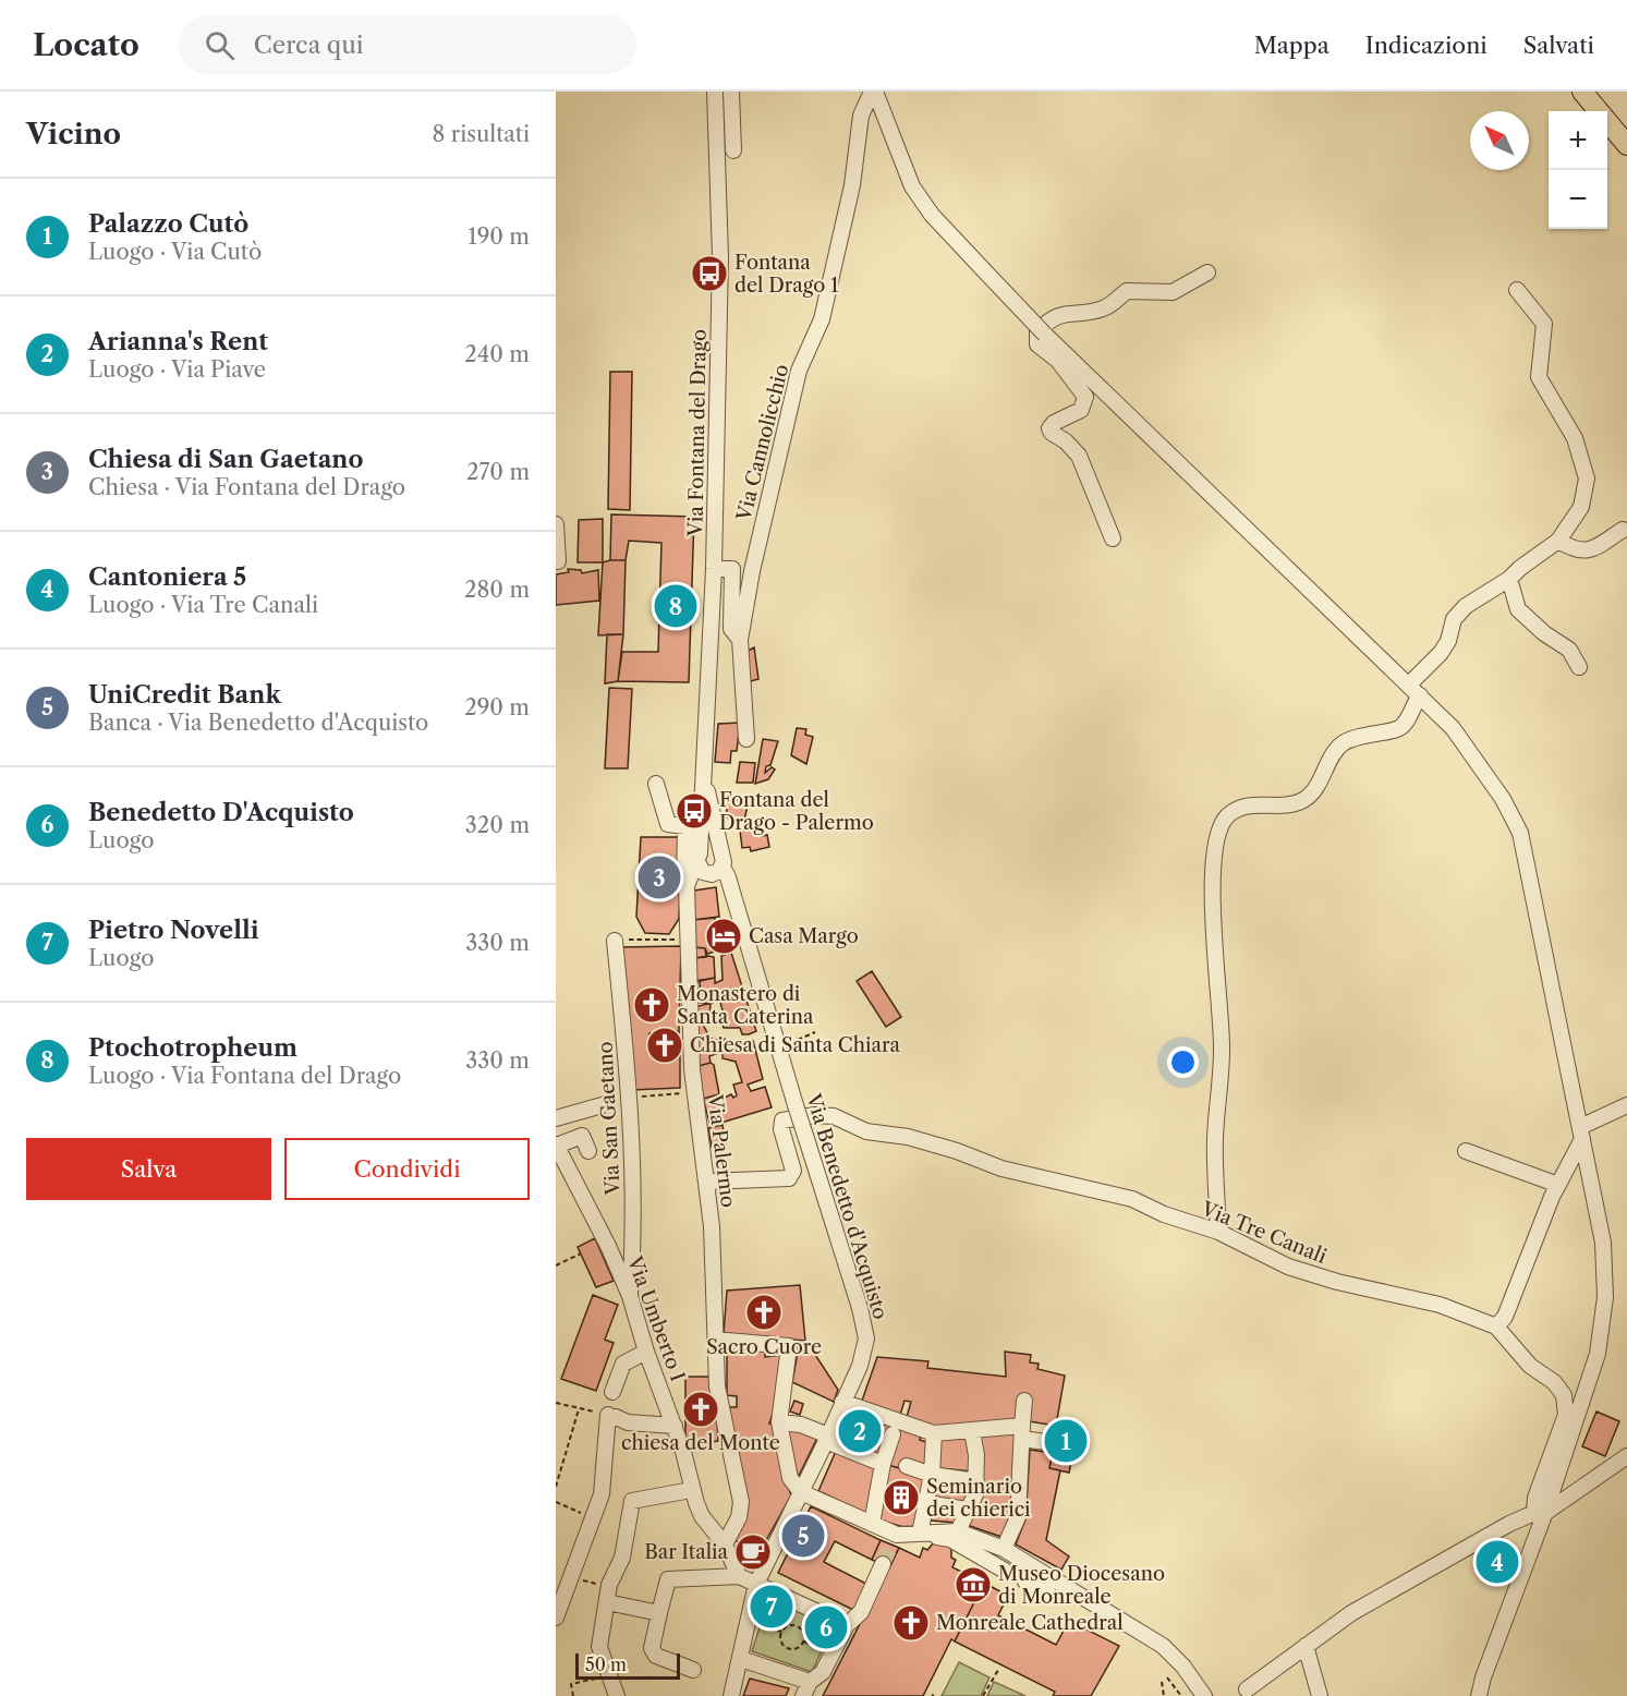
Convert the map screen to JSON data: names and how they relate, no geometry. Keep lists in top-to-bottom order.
{
  "streets": {
    "street": [
      "Via Fontana del Drago",
      "Via Cannolicchio",
      "Via San Gaetano",
      "Via Palermo",
      "Via Benedetto d'Acquisto",
      "Via Tre Canali",
      "Via Umberto I"
    ]
  },
  "crossings": [
    ["Via Fontana del Drago", "Via Palermo"],
    ["Via Fontana del Drago", "Via Benedetto d'Acquisto"],
    ["Via San Gaetano", "Via Umberto I"],
    ["Via Palermo", "Via Benedetto d'Acquisto"],
    ["Via Palermo", "Via Umberto I"],
    ["Via Benedetto d'Acquisto", "Via Tre Canali"]
  ],
  "places": {
    "bus stop": ["Fontana del Drago 1", "Fontana del Drago - Palermo"],
    "hotel": ["Casa Margo"],
    "church": [
      "Monastero di Santa Caterina",
      "Chiesa di Santa Chiara",
      "Sacro Cuore",
      "chiesa del Monte",
      "Monreale Cathedral"
    ],
    "building": ["Seminario dei chierici"],
    "cafe": ["Bar Italia"],
    "museum": ["Museo Diocesano di Monreale"]
  },
  "scale_bar": "50 m",
  "north": "top left",
  "page": {
    "header": "Locato",
    "search": "Cerca qui",
    "nav": ["Mappa", "Indicazioni", "Salvati"],
    "heading": ["Vicino", "8 risultati"],
    "map_buttons": ["+", "−"],
    "list": [
      {
        "mark": "1",
        "name": "Palazzo Cutò",
        "note": "Luogo · Via Cutò",
        "value": "190 m"
      },
      {
        "mark": "2",
        "name": "Arianna's Rent",
        "note": "Luogo · Via Piave",
        "value": "240 m"
      },
      {
        "mark": "3",
        "name": "Chiesa di San Gaetano",
        "note": "Chiesa · Via Fontana del Drago",
        "value": "270 m"
      },
      {
        "mark": "4",
        "name": "Cantoniera 5",
        "note": "Luogo · Via Tre Canali",
        "value": "280 m"
      },
      {
        "mark": "5",
        "name": "UniCredit Bank",
        "note": "Banca · Via Benedetto d'Acquisto",
        "value": "290 m"
      },
      {
        "mark": "6",
        "name": "Benedetto D'Acquisto",
        "note": "Luogo",
        "value": "320 m"
      },
      {
        "mark": "7",
        "name": "Pietro Novelli",
        "note": "Luogo",
        "value": "330 m"
      },
      {
        "mark": "8",
        "name": "Ptochotropheum",
        "note": "Luogo · Via Fontana del Drago",
        "value": "330 m"
      }
    ],
    "pins": [
      "8",
      "3",
      "2",
      "1",
      "5",
      "4",
      "7",
      "6"
    ],
    "buttons": ["Salva", "Condividi"],
    "scale": "50 m"
  }
}
